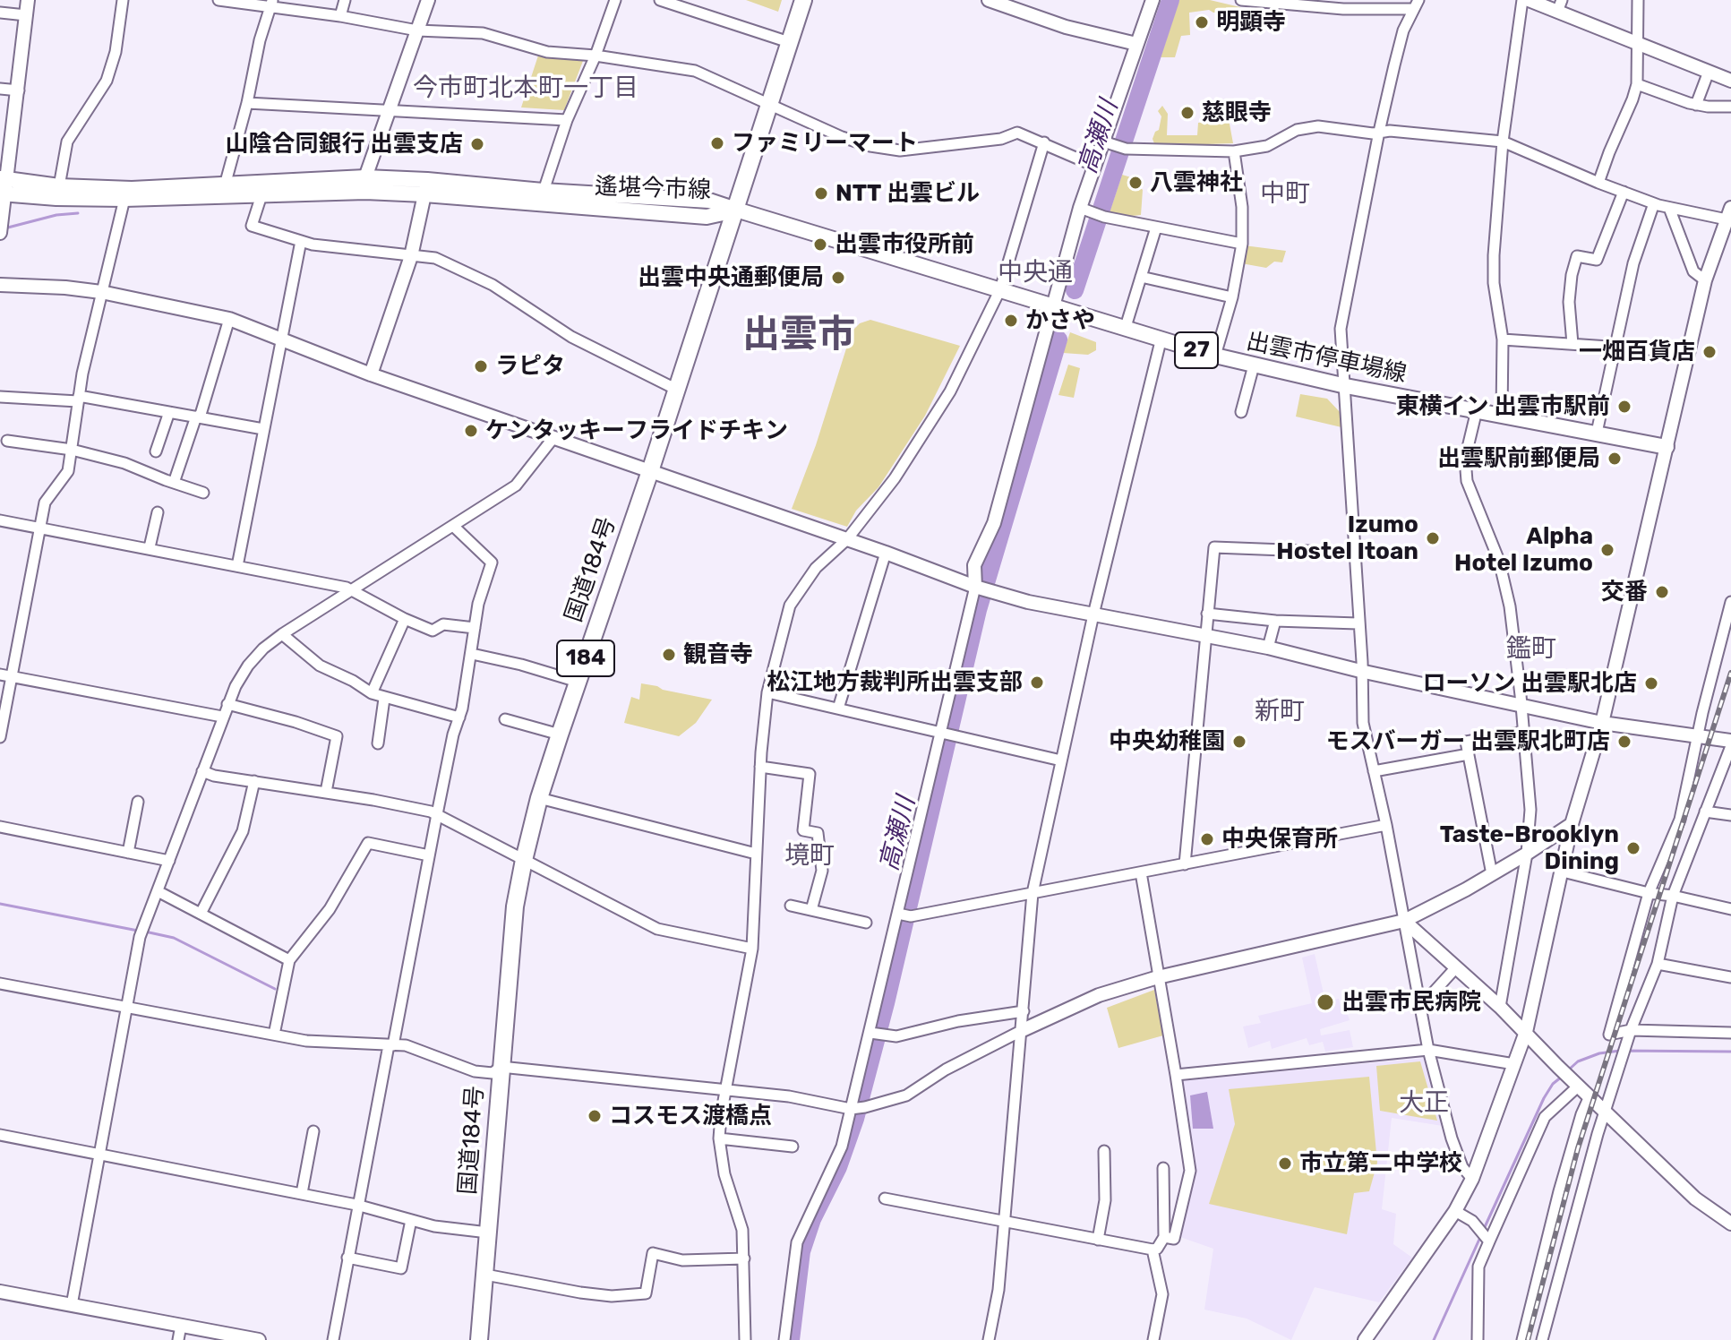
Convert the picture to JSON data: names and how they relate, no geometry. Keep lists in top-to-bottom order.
{
  "streets": {
    "highway": ["国道184号", "184"],
    "main road": ["遙堪今市線", "27", "出雲市停車場線"]
  },
  "crossings": [
    ["遙堪今市線", "出雲市停車場線"],
    ["遙堪今市線", "国道184号"],
    ["出雲市停車場線", "国道184号"]
  ],
  "districts": [
    "今市町北本町一丁目",
    "中町",
    "中央通",
    "出雲市",
    "鑑町",
    "新町",
    "境町",
    "大正"
  ],
  "water": ["高瀬川"],
  "places": [
    "明顕寺",
    "慈眼寺",
    "ファミリーマート",
    "山陰合同銀行 出雲支店",
    "八雲神社",
    "NTT 出雲ビル",
    "出雲市役所前",
    "出雲中央通郵便局",
    "かさや",
    "一畑百貨店",
    "ラピタ",
    "東横イン 出雲市駅前",
    "ケンタッキーフライドチキン",
    "出雲駅前郵便局",
    "Izumo Hostel Itoan",
    "Alpha Hotel Izumo",
    "交番",
    "観音寺",
    "松江地方裁判所出雲支部",
    "ローソン 出雲駅北店",
    "中央幼稚園",
    "モスバーガー 出雲駅北町店",
    "中央保育所",
    "Taste-Brooklyn Dining",
    "出雲市民病院",
    "コスモス渡橋点",
    "市立第二中学校"
  ]
}
